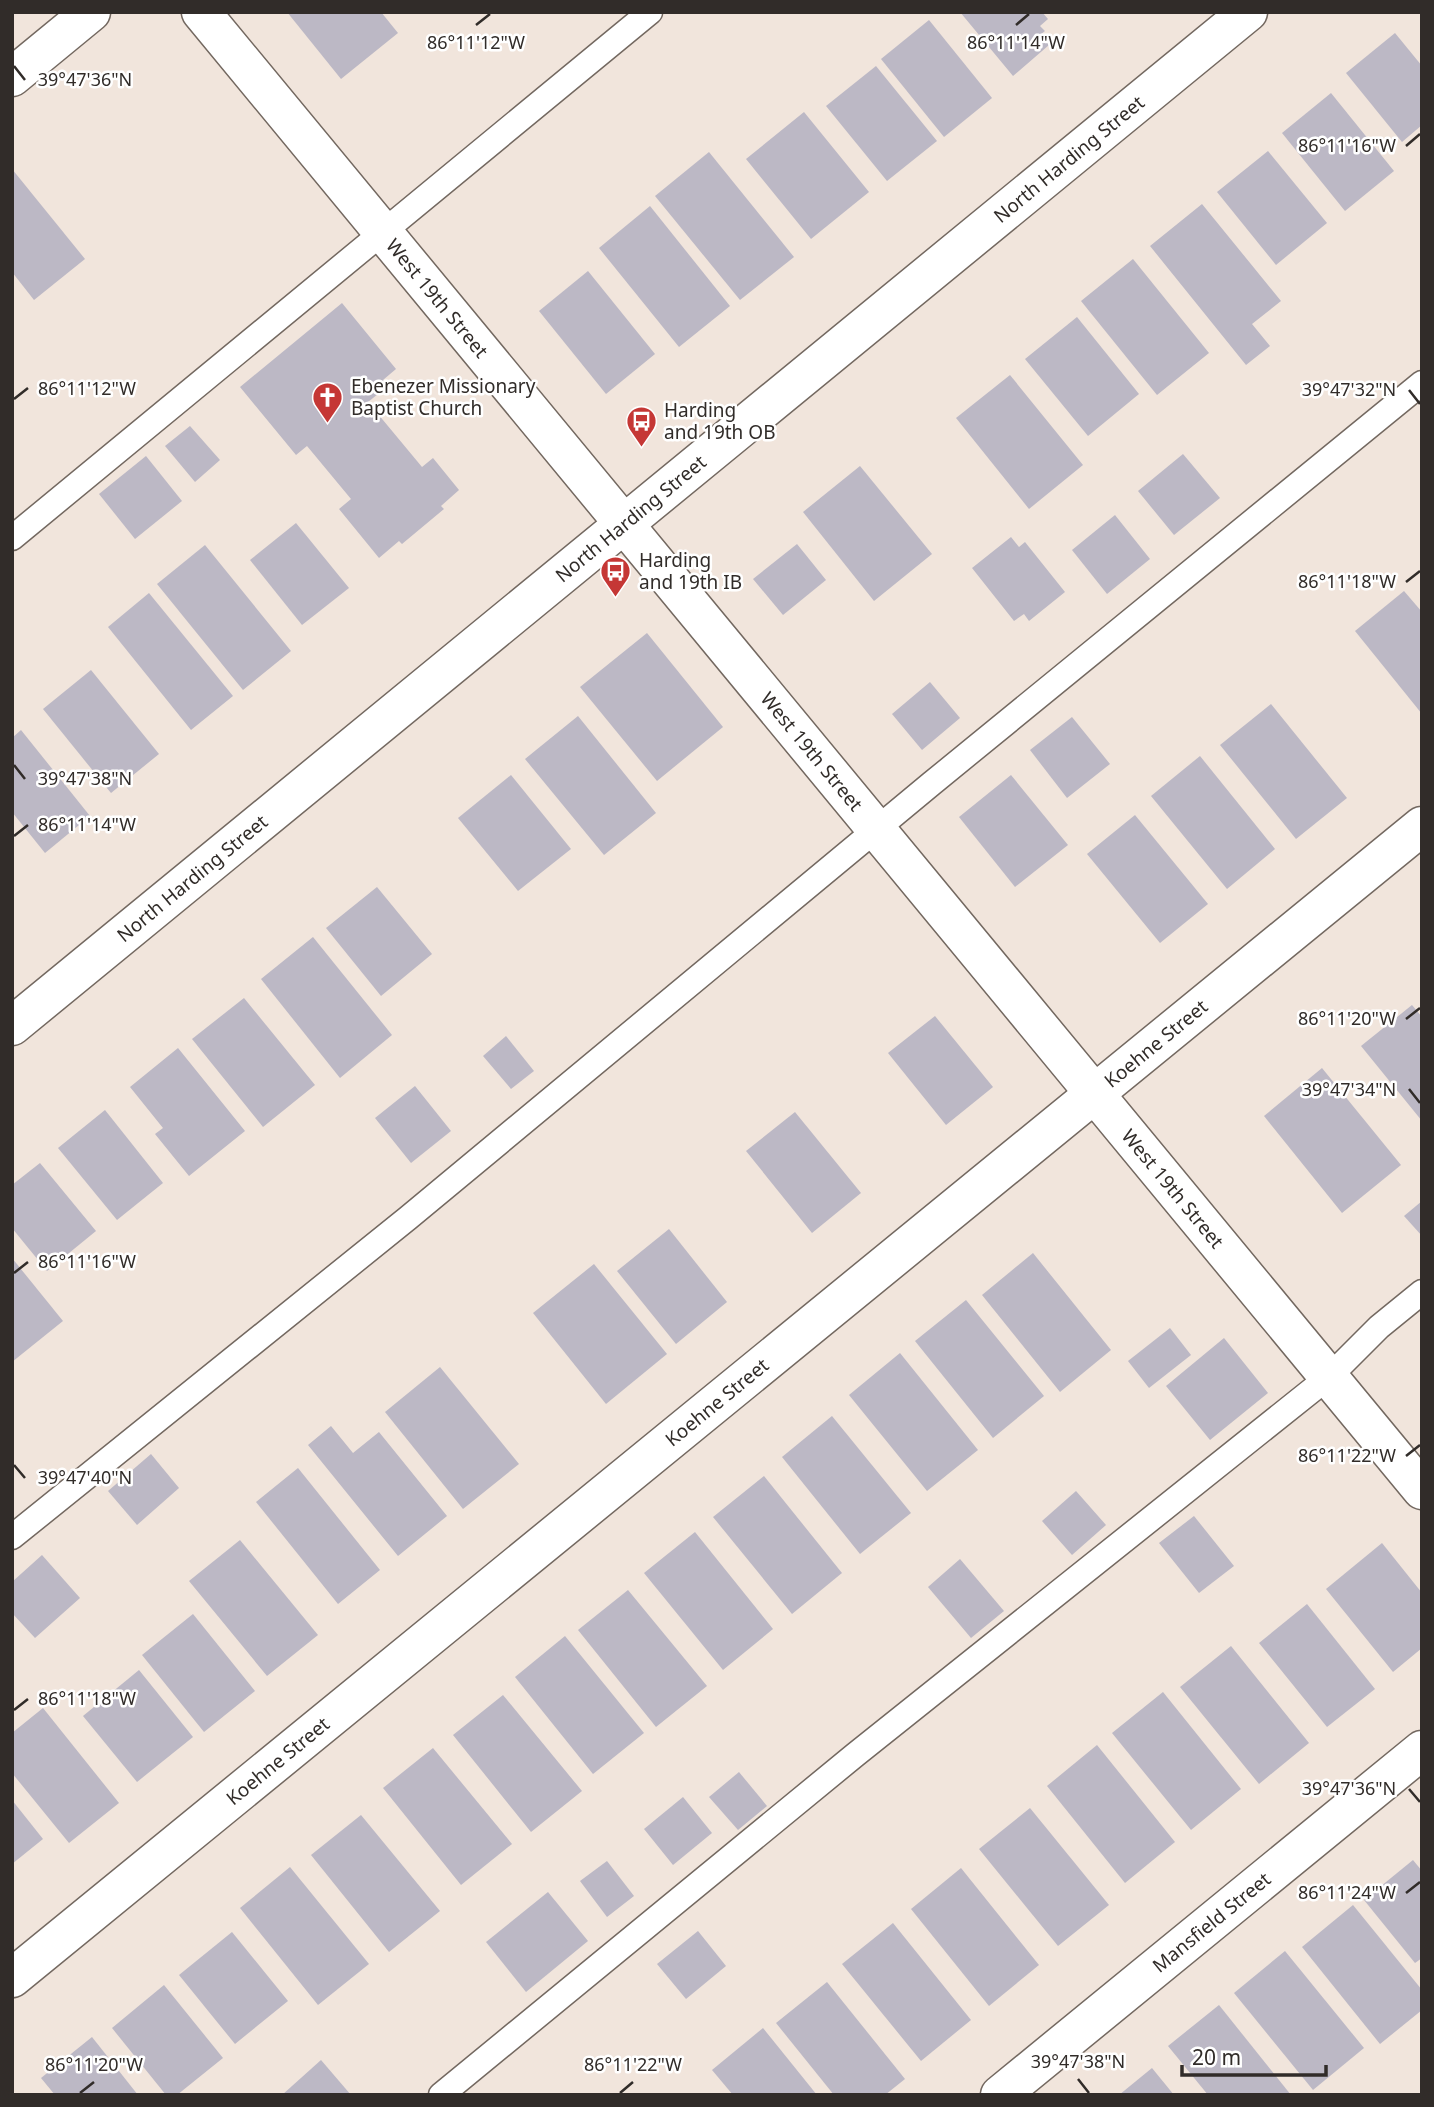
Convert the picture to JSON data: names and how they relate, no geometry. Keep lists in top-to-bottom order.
{
  "streets": {
    "street": [
      "North Harding Street",
      "West 19th Street",
      "Koehne Street",
      "Mansfield Street"
    ]
  },
  "crossings": [
    ["North Harding Street", "West 19th Street"],
    ["West 19th Street", "Koehne Street"]
  ],
  "places": {
    "church": ["Ebenezer Missionary Baptist Church"],
    "bus stop": ["Harding and 19th OB", "Harding and 19th IB"]
  },
  "scale_bar": "20 m",
  "coordinates": [
    "86°11'12\"W",
    "86°11'14\"W",
    "39°47'36\"N",
    "86°11'16\"W",
    "39°47'32\"N",
    "86°11'18\"W",
    "39°47'38\"N",
    "86°11'20\"W",
    "39°47'34\"N",
    "86°11'22\"W",
    "39°47'40\"N",
    "86°11'24\"W"
  ]
}
